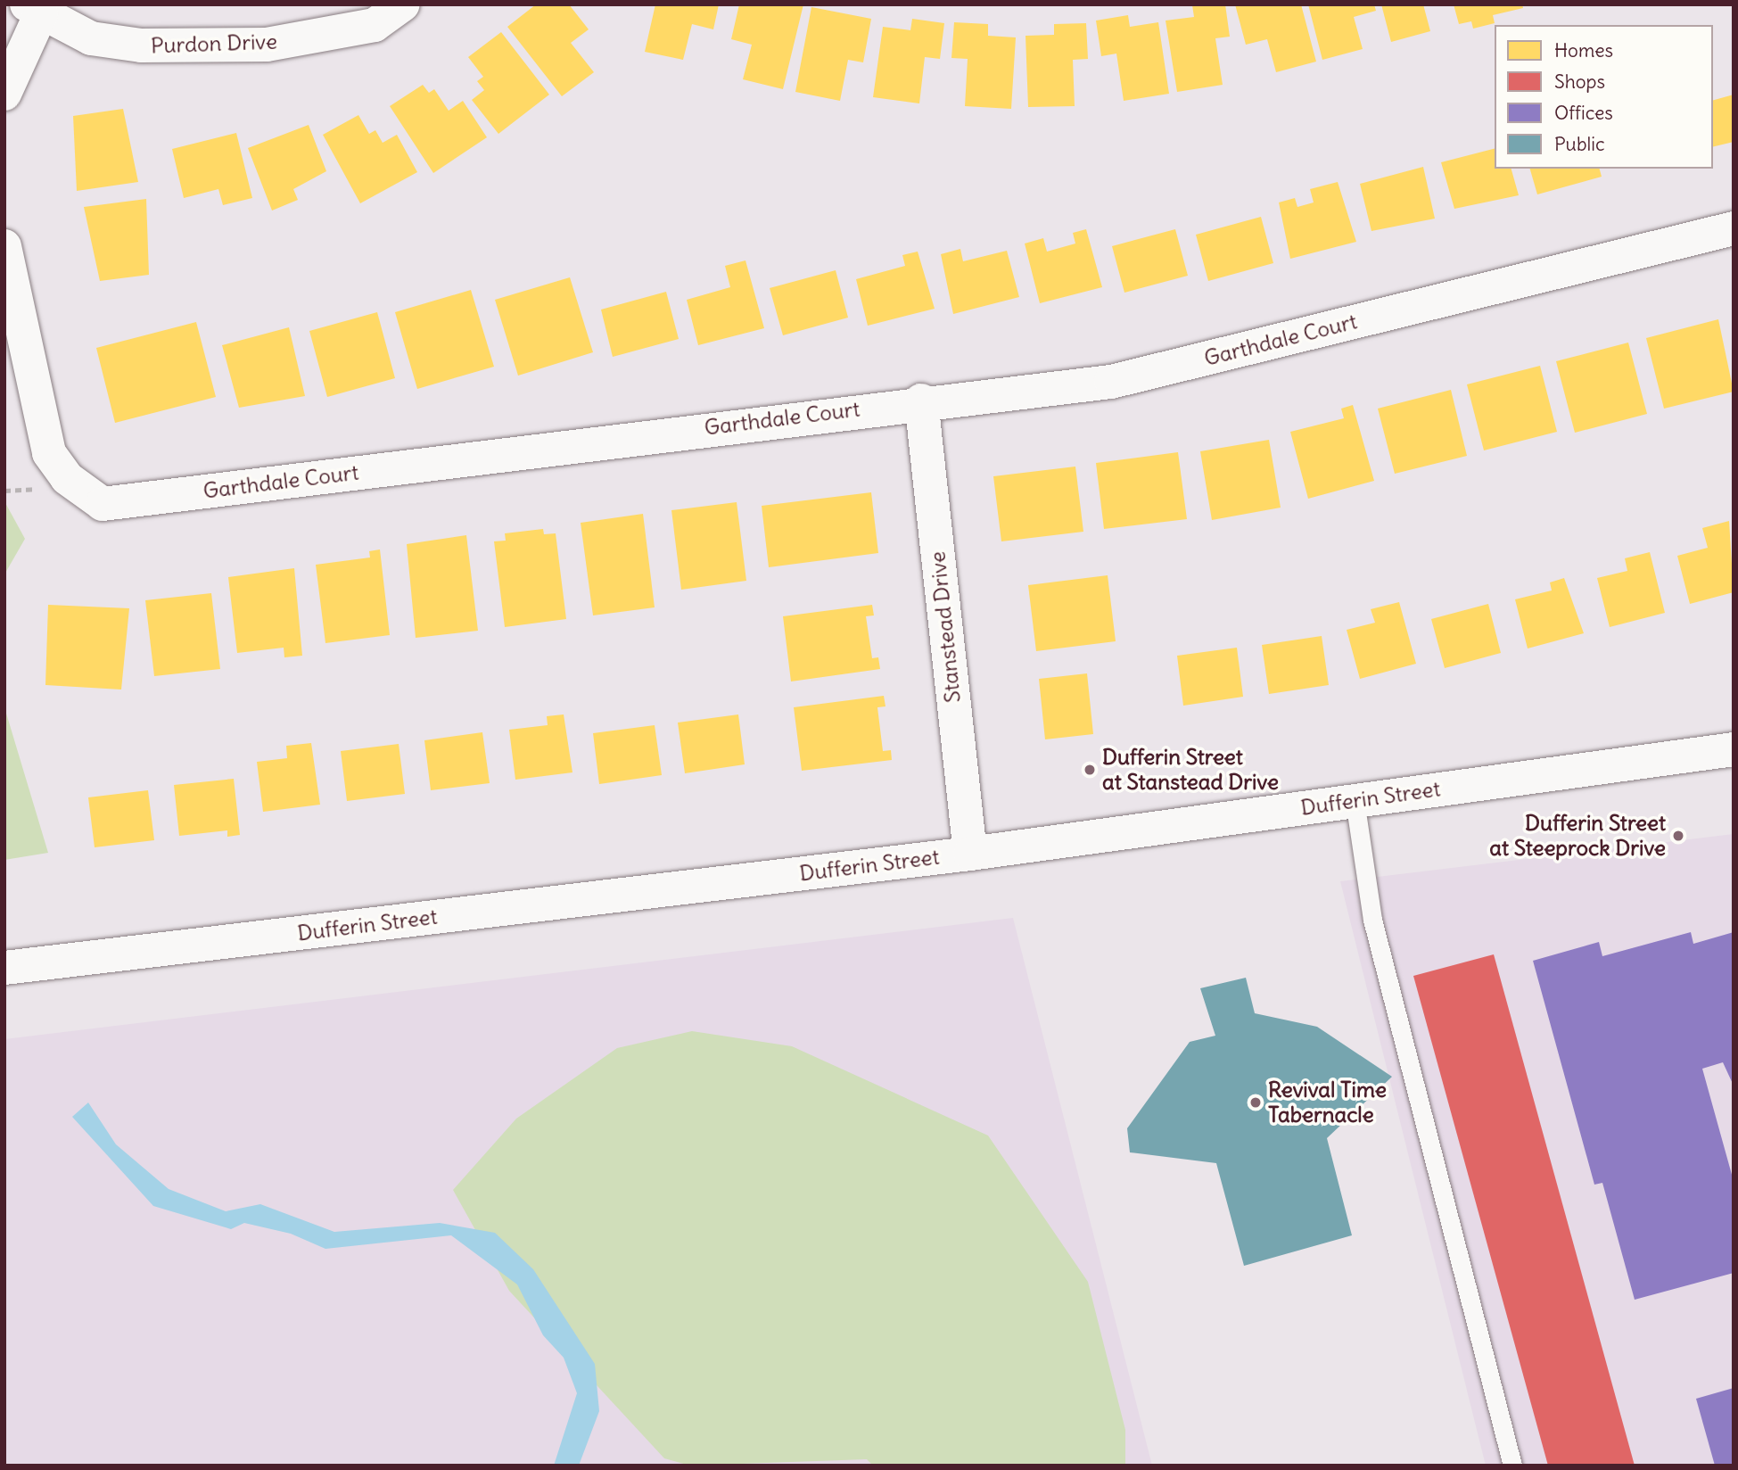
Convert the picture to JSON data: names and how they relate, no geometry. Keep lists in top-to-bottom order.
{
  "streets": {
    "street": [
      "Purdon Drive",
      "Garthdale Court",
      "Stanstead Drive",
      "Dufferin Street"
    ]
  },
  "crossings": [
    ["Garthdale Court", "Stanstead Drive"],
    ["Stanstead Drive", "Dufferin Street"]
  ],
  "places": ["Dufferin Street at Stanstead Drive", "Dufferin Street at Steeprock Drive", "Revival Time Tabernacle"],
  "legend": [
    "Homes",
    "Shops",
    "Offices",
    "Public"
  ]
}
